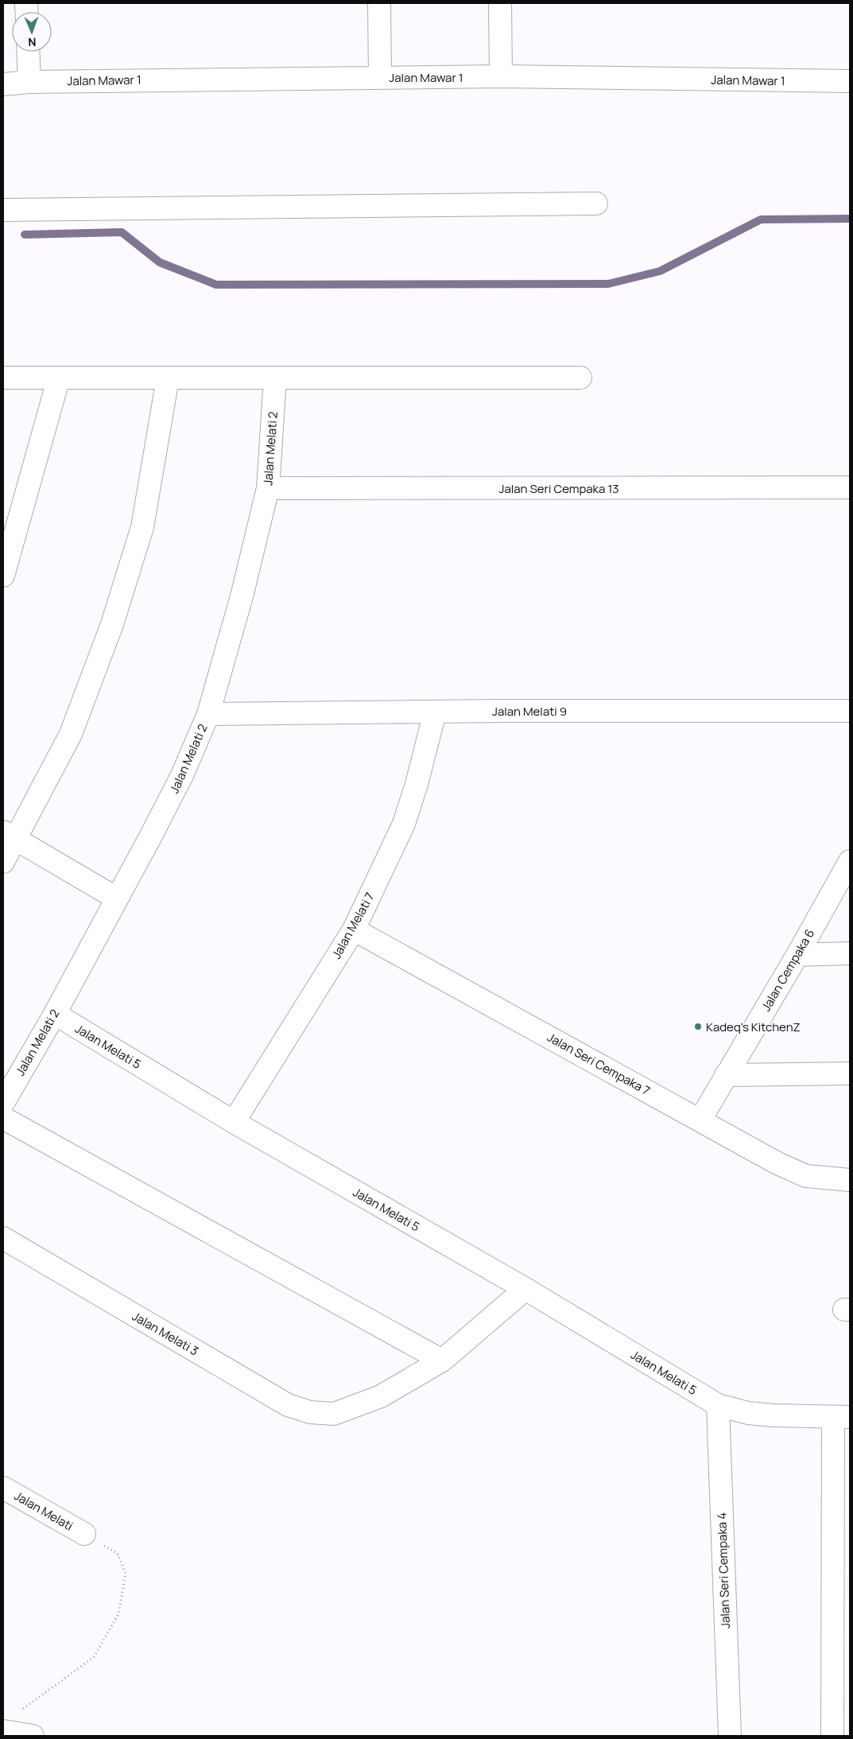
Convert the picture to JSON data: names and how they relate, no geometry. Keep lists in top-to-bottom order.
{
  "streets": {
    "street": [
      "Jalan Mawar 1",
      "Jalan Melati 2",
      "Jalan Seri Cempaka 13",
      "Jalan Melati 9",
      "Jalan Melati 7",
      "Jalan Cempaka 6",
      "Jalan Melati 5",
      "Jalan Seri Cempaka 7",
      "Jalan Melati 3",
      "Jalan Melati",
      "Jalan Seri Cempaka 4"
    ]
  },
  "crossings": [
    ["Jalan Melati 2", "Jalan Seri Cempaka 13"],
    ["Jalan Melati 2", "Jalan Melati 9"],
    ["Jalan Melati 2", "Jalan Melati 5"],
    ["Jalan Melati 9", "Jalan Melati 7"],
    ["Jalan Melati 7", "Jalan Melati 5"],
    ["Jalan Melati 7", "Jalan Seri Cempaka 7"],
    ["Jalan Cempaka 6", "Jalan Seri Cempaka 7"],
    ["Jalan Melati 5", "Jalan Seri Cempaka 4"]
  ],
  "places": ["Kadeq's KitchenZ"],
  "north": "bottom"
}
